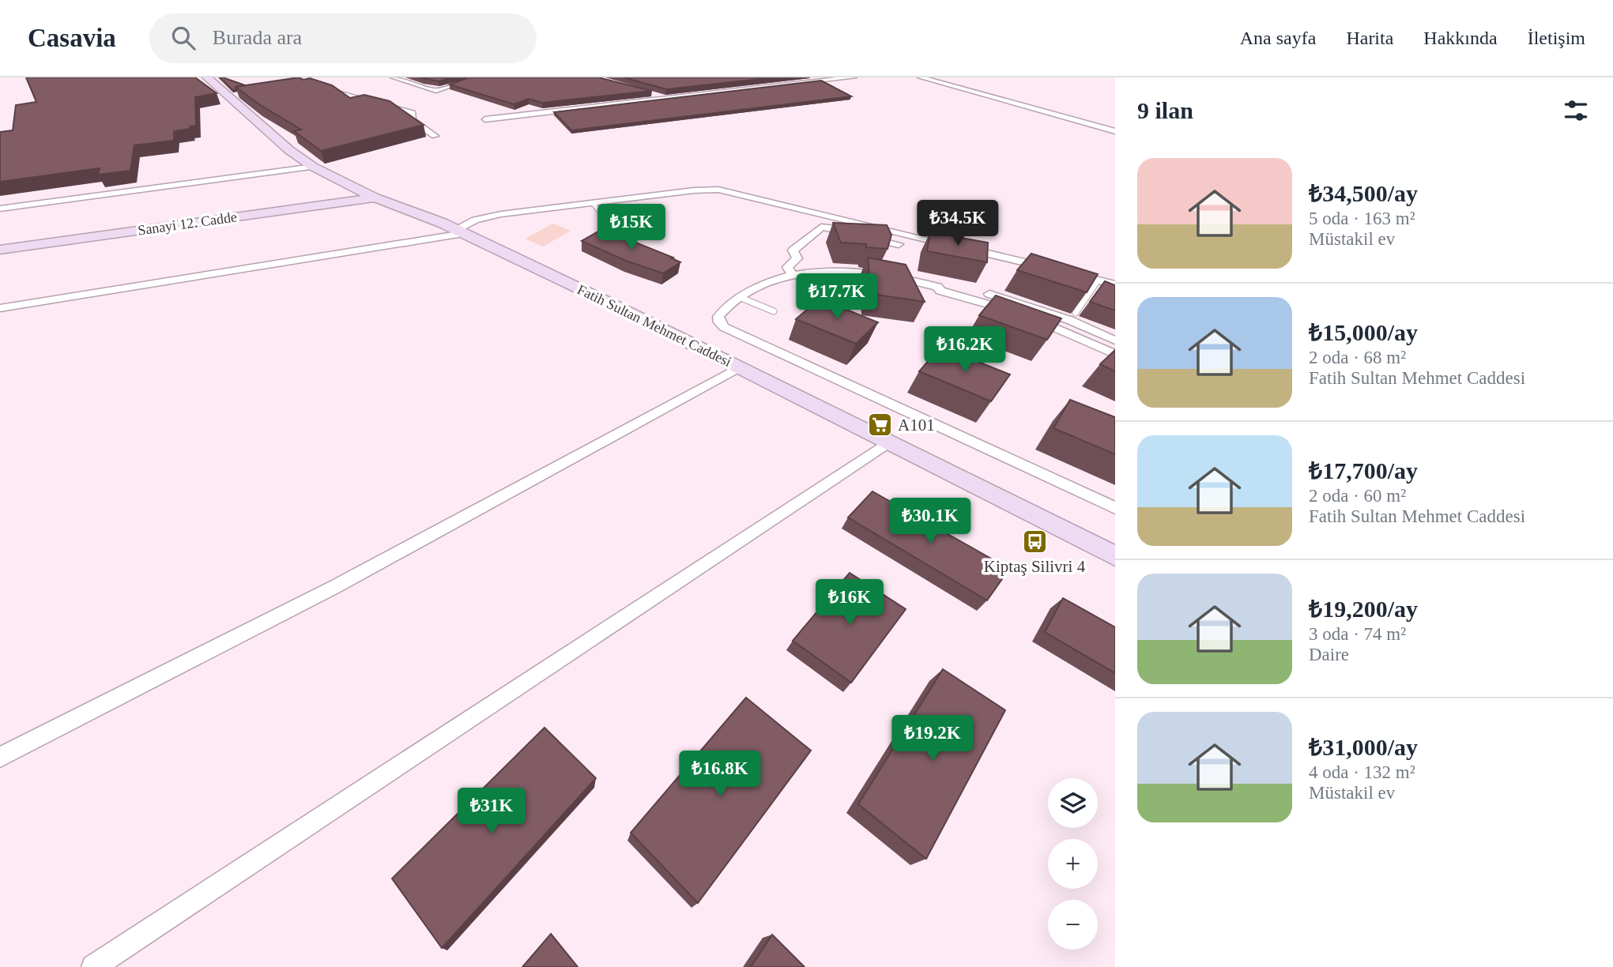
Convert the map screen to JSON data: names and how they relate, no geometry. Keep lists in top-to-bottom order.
{
  "streets": {
    "main road": ["Sanayi 12. Cadde", "Fatih Sultan Mehmet Caddesi"]
  },
  "crossings": [
    ["Sanayi 12. Cadde", "Fatih Sultan Mehmet Caddesi"]
  ],
  "places": {
    "supermarket": ["A101"],
    "bus stop": ["Kiptaş Silivri 4"]
  },
  "page": {
    "header": "Casavia",
    "search": "Burada ara",
    "nav": [
      "Ana sayfa",
      "Harita",
      "Hakkında",
      "İletişim"
    ],
    "heading": "9 ilan",
    "list": [
      {
        "name": "₺34,500/ay",
        "note": "5 oda · 163 m² · Müstakil ev"
      },
      {
        "name": "₺15,000/ay",
        "note": "2 oda · 68 m² · Fatih Sultan Mehmet Caddesi"
      },
      {
        "name": "₺17,700/ay",
        "note": "2 oda · 60 m² · Fatih Sultan Mehmet Caddesi"
      },
      {
        "name": "₺19,200/ay",
        "note": "3 oda · 74 m² · Daire"
      },
      {
        "name": "₺31,000/ay",
        "note": "4 oda · 132 m² · Müstakil ev"
      }
    ],
    "price": [
      "₺34.5K",
      "₺15K",
      "₺17.7K",
      "₺16.2K",
      "₺30.1K",
      "₺16K",
      "₺19.2K",
      "₺16.8K",
      "₺31K"
    ],
    "map_buttons": ["+", "−"]
  }
}
